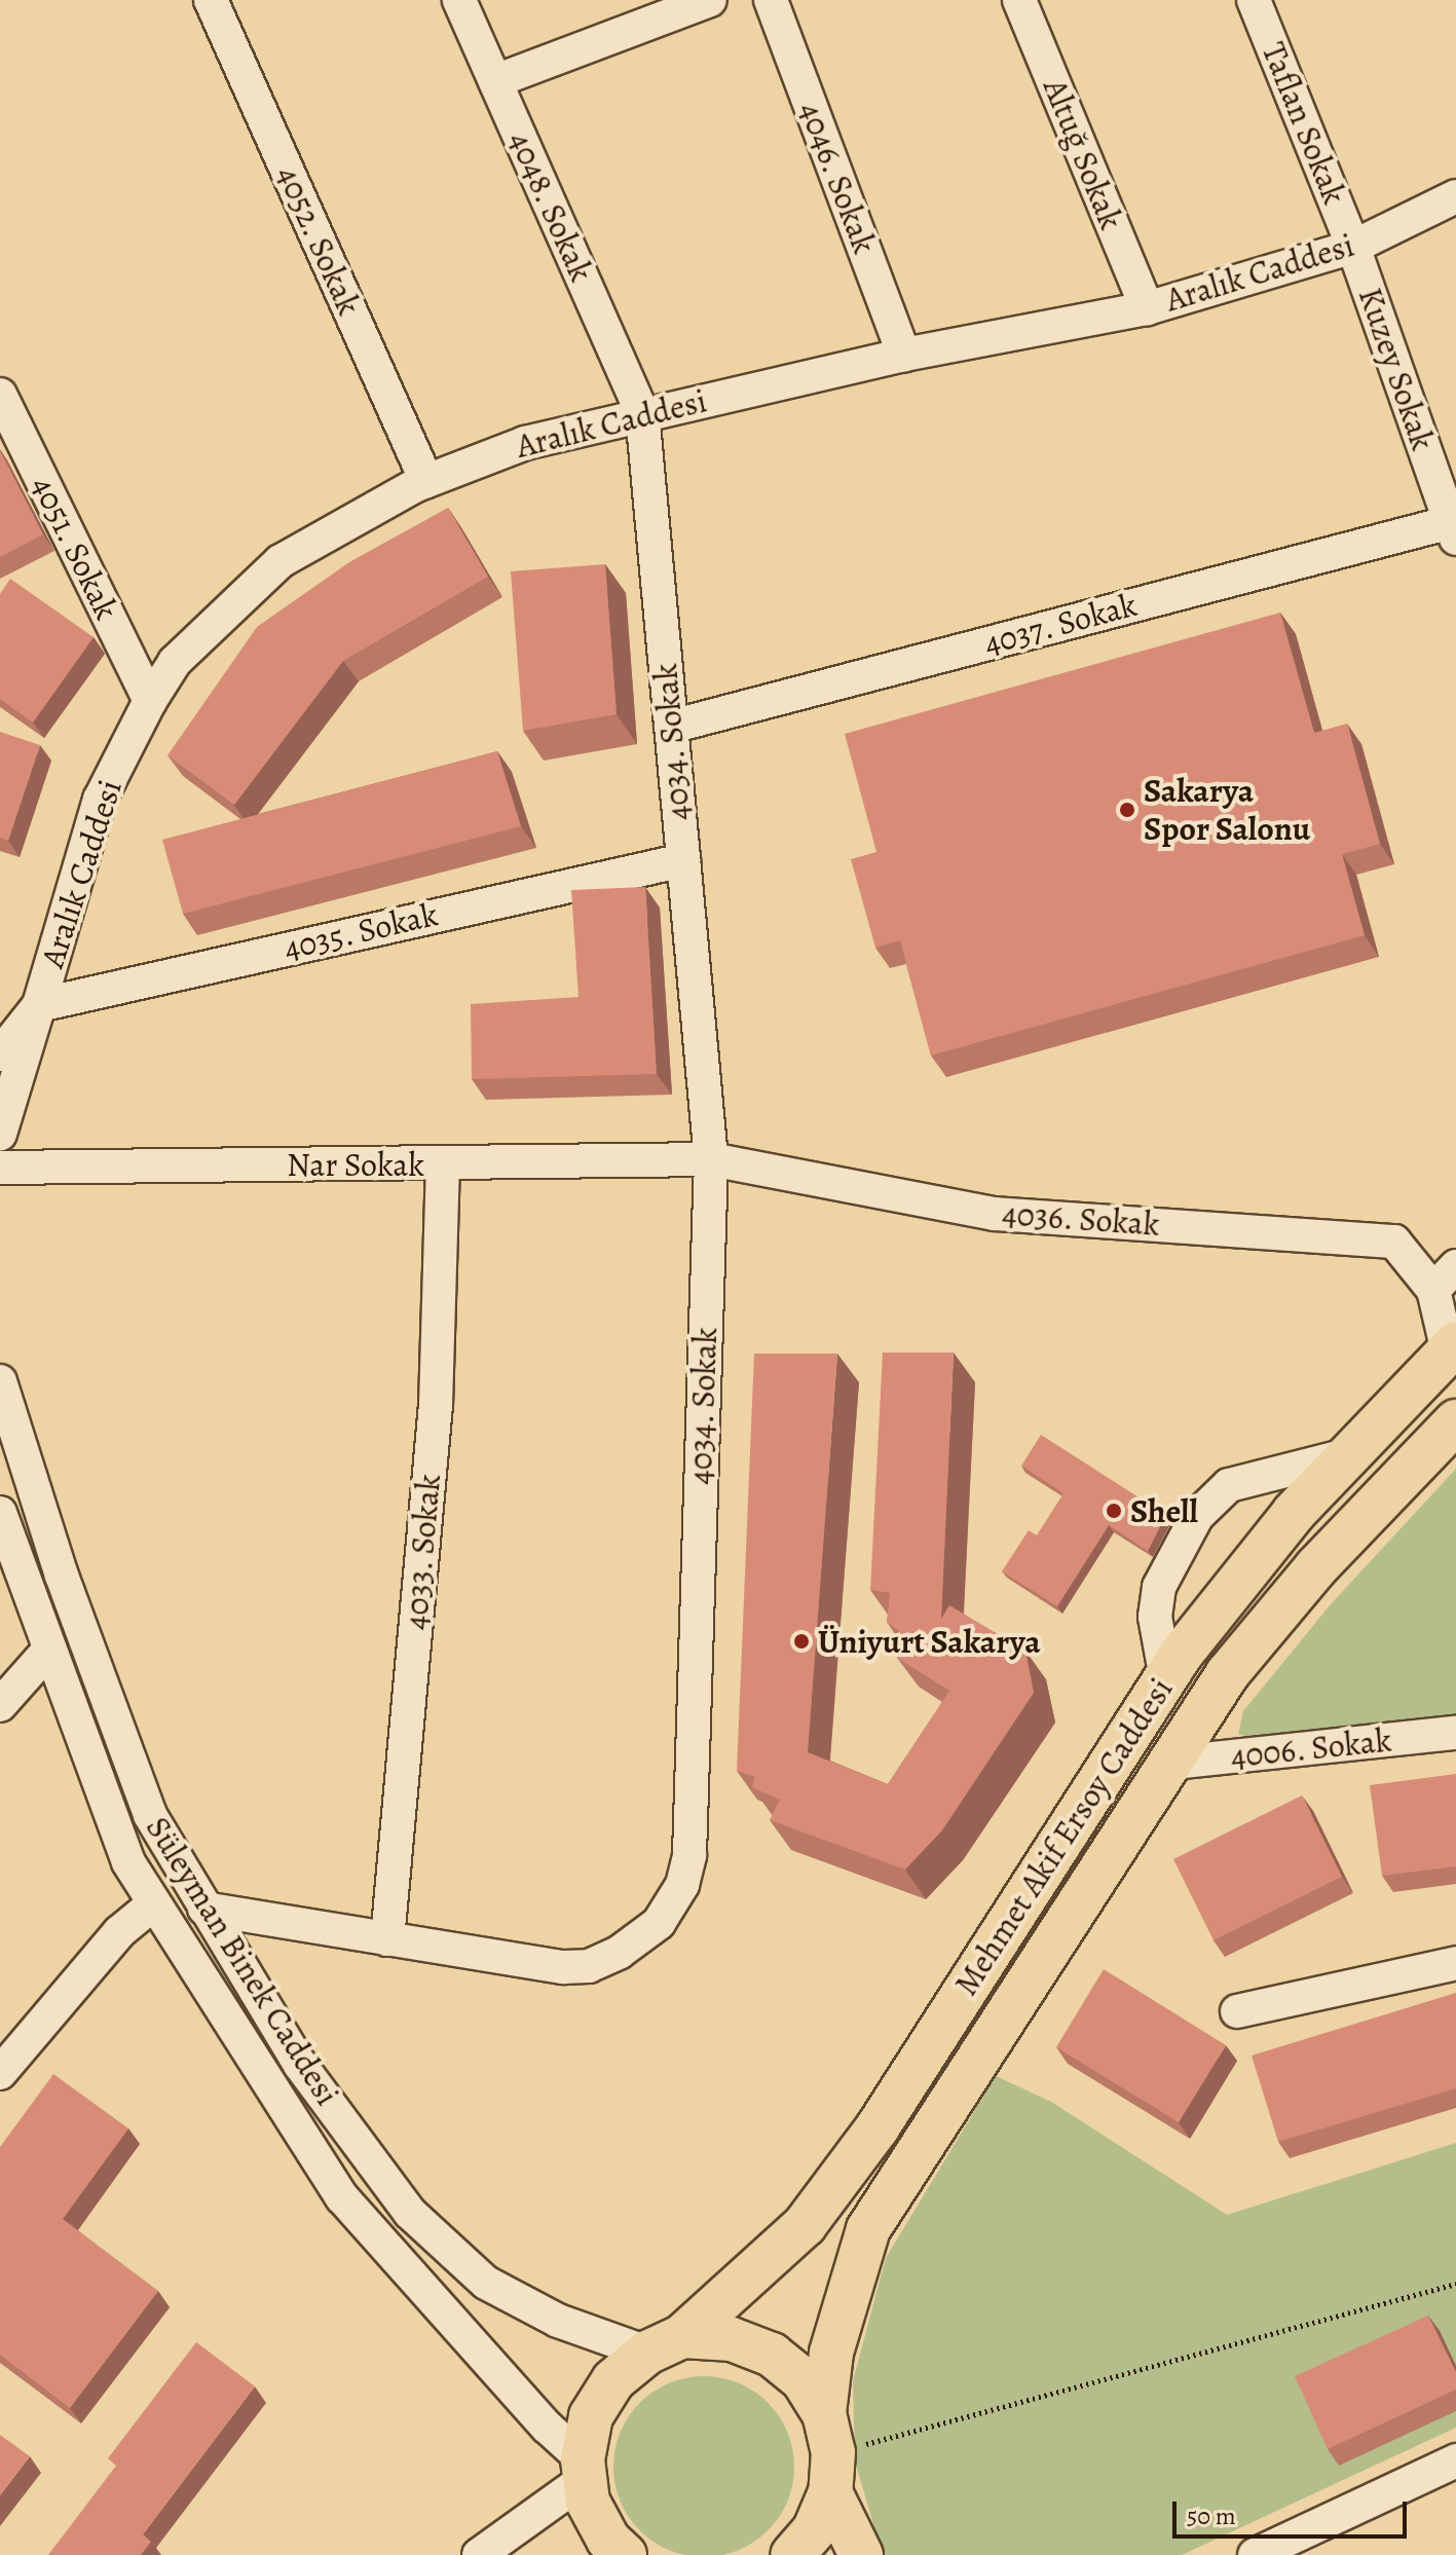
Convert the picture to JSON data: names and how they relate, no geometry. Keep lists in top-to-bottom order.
{
  "streets": {
    "main road": ["Mehmet Akif Ersoy Caddesi"],
    "street": [
      "Taflan Sokak",
      "Altuğ Sokak",
      "4046. Sokak",
      "4048. Sokak",
      "4052. Sokak",
      "Aralık Caddesi",
      "Kuzey Sokak",
      "4051. Sokak",
      "4037. Sokak",
      "4034. Sokak",
      "4035. Sokak",
      "Nar Sokak",
      "4036. Sokak",
      "4033. Sokak",
      "4006. Sokak",
      "Süleyman Binek Caddesi"
    ]
  },
  "crossings": [
    ["Taflan Sokak", "Aralık Caddesi"],
    ["Taflan Sokak", "Kuzey Sokak"],
    ["Altuğ Sokak", "Aralık Caddesi"],
    ["4046. Sokak", "Aralık Caddesi"],
    ["4048. Sokak", "Aralık Caddesi"],
    ["4048. Sokak", "4034. Sokak"],
    ["4052. Sokak", "Aralık Caddesi"],
    ["Aralık Caddesi", "Kuzey Sokak"],
    ["Aralık Caddesi", "4051. Sokak"],
    ["Aralık Caddesi", "4034. Sokak"],
    ["Aralık Caddesi", "4035. Sokak"],
    ["Kuzey Sokak", "4037. Sokak"],
    ["4037. Sokak", "4034. Sokak"],
    ["4034. Sokak", "4035. Sokak"],
    ["4034. Sokak", "Nar Sokak"],
    ["4034. Sokak", "4036. Sokak"],
    ["4034. Sokak", "4033. Sokak"],
    ["4034. Sokak", "Süleyman Binek Caddesi"],
    ["Nar Sokak", "4036. Sokak"],
    ["Nar Sokak", "4033. Sokak"],
    ["4006. Sokak", "Mehmet Akif Ersoy Caddesi"],
    ["Mehmet Akif Ersoy Caddesi", "Süleyman Binek Caddesi"]
  ],
  "places": ["Sakarya Spor Salonu", "Shell", "Üniyurt Sakarya"],
  "scale_bar": "50 m"
}
